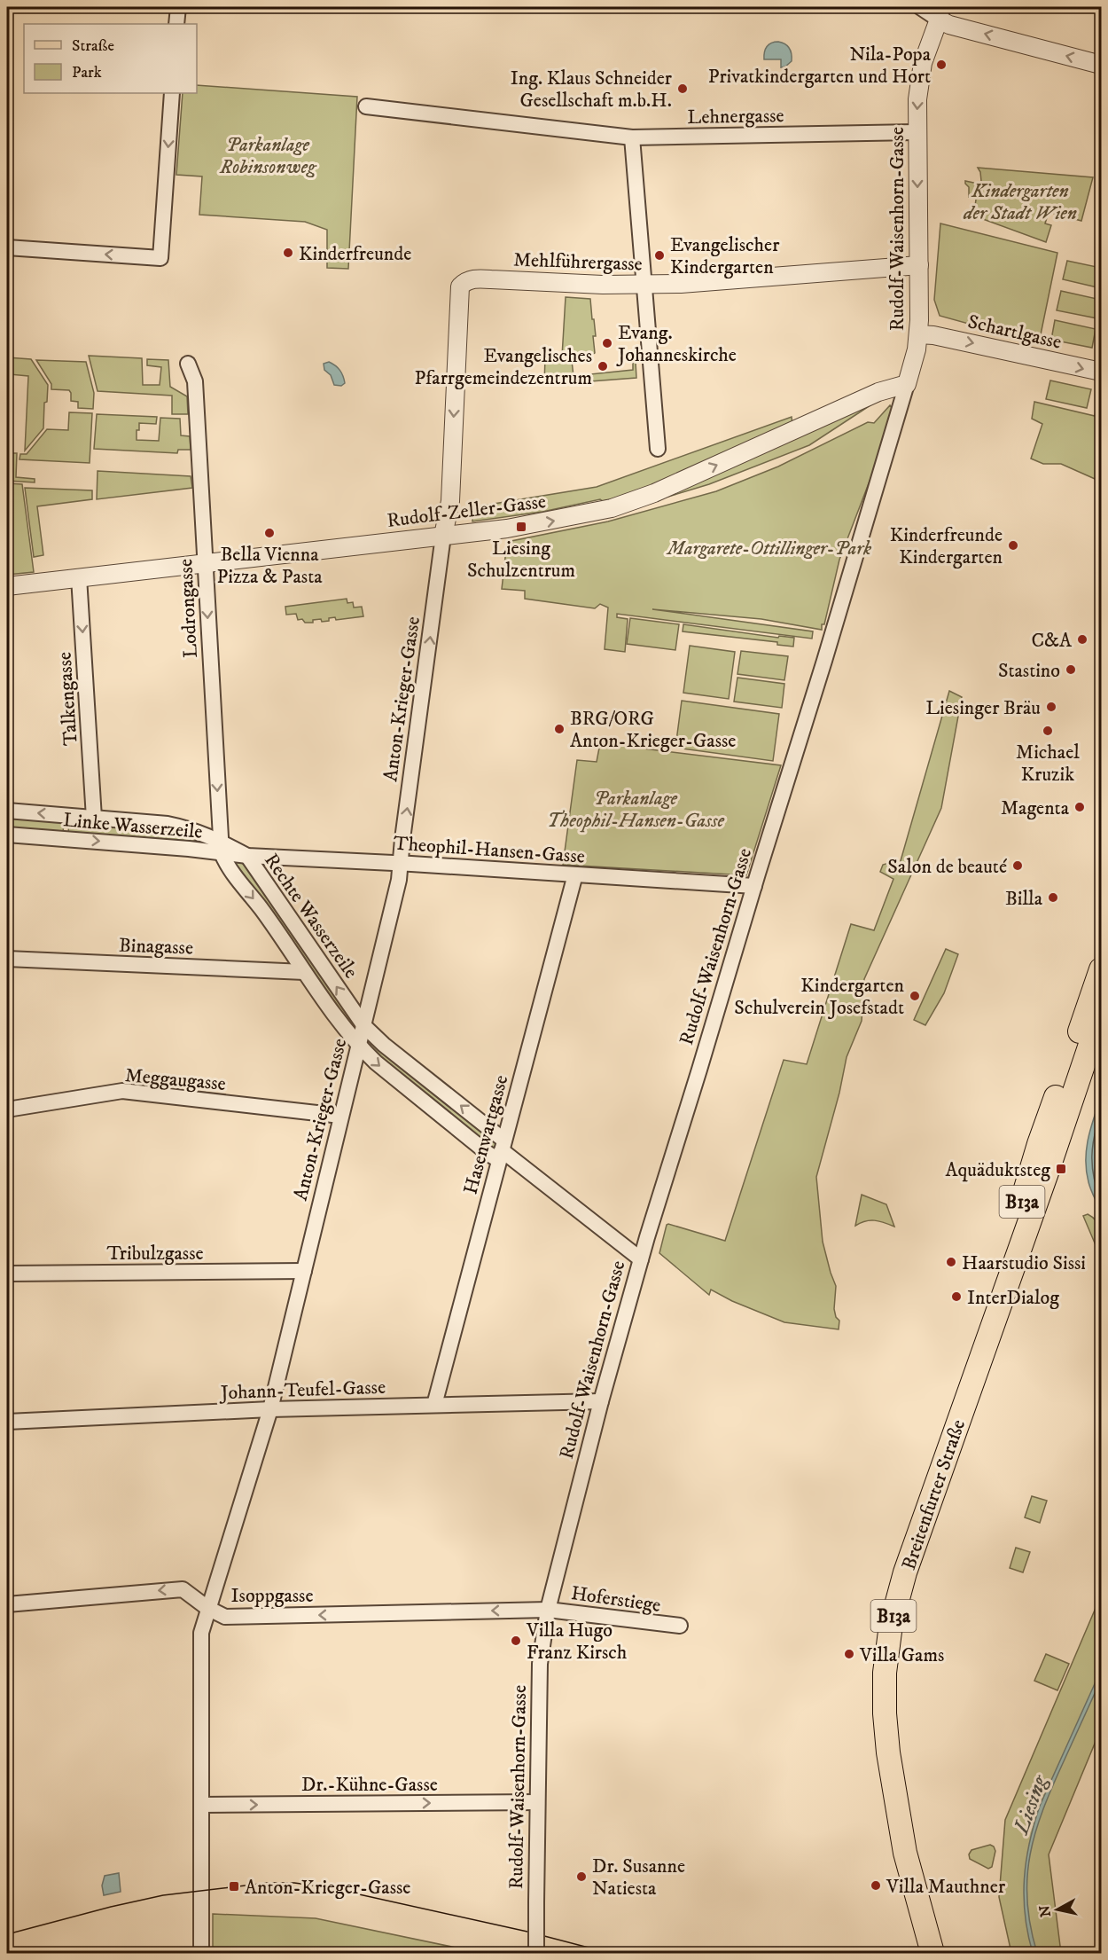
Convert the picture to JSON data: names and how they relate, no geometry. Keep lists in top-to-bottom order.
{
  "streets": {
    "main road": ["B13a", "Breitenfurter Straße"],
    "street": [
      "Lehnergasse",
      "Rudolf-Waisenhorn-Gasse",
      "Mehlführergasse",
      "Schartlgasse",
      "Rudolf-Zeller-Gasse",
      "Lodrongasse",
      "Talkengasse",
      "Anton-Krieger-Gasse",
      "Linke Wasserzeile",
      "Theophil-Hansen-Gasse",
      "Rechte Wasserzeile",
      "Binagasse",
      "Meggaugasse",
      "Hasenwartgasse",
      "Tribulzgasse",
      "Johann-Teufel-Gasse",
      "Isoppgasse",
      "Hoferstiege",
      "Dr.-Kühne-Gasse"
    ]
  },
  "crossings": [
    ["Lehnergasse", "Rudolf-Waisenhorn-Gasse"],
    ["Rudolf-Waisenhorn-Gasse", "Mehlführergasse"],
    ["Rudolf-Waisenhorn-Gasse", "Schartlgasse"],
    ["Rudolf-Waisenhorn-Gasse", "Rudolf-Zeller-Gasse"],
    ["Rudolf-Waisenhorn-Gasse", "Theophil-Hansen-Gasse"],
    ["Rudolf-Waisenhorn-Gasse", "Johann-Teufel-Gasse"],
    ["Rudolf-Waisenhorn-Gasse", "Isoppgasse"],
    ["Rudolf-Waisenhorn-Gasse", "Hoferstiege"],
    ["Rudolf-Waisenhorn-Gasse", "Dr.-Kühne-Gasse"],
    ["Mehlführergasse", "Anton-Krieger-Gasse"],
    ["Rudolf-Zeller-Gasse", "Lodrongasse"],
    ["Rudolf-Zeller-Gasse", "Talkengasse"],
    ["Rudolf-Zeller-Gasse", "Anton-Krieger-Gasse"],
    ["Lodrongasse", "Linke Wasserzeile"],
    ["Lodrongasse", "Rechte Wasserzeile"],
    ["Talkengasse", "Rechte Wasserzeile"],
    ["Anton-Krieger-Gasse", "Linke Wasserzeile"],
    ["Anton-Krieger-Gasse", "Theophil-Hansen-Gasse"],
    ["Anton-Krieger-Gasse", "Rechte Wasserzeile"],
    ["Anton-Krieger-Gasse", "Meggaugasse"],
    ["Anton-Krieger-Gasse", "Tribulzgasse"],
    ["Anton-Krieger-Gasse", "Johann-Teufel-Gasse"],
    ["Anton-Krieger-Gasse", "Isoppgasse"],
    ["Anton-Krieger-Gasse", "Dr.-Kühne-Gasse"],
    ["Linke Wasserzeile", "Rechte Wasserzeile"],
    ["Linke Wasserzeile", "Binagasse"],
    ["Linke Wasserzeile", "Hasenwartgasse"],
    ["Theophil-Hansen-Gasse", "Rechte Wasserzeile"],
    ["Theophil-Hansen-Gasse", "Hasenwartgasse"],
    ["Rechte Wasserzeile", "Hasenwartgasse"],
    ["Hasenwartgasse", "Johann-Teufel-Gasse"],
    ["Isoppgasse", "Hoferstiege"]
  ],
  "one_way": [
    "Schartlgasse",
    "Rudolf-Zeller-Gasse",
    "Lodrongasse",
    "Talkengasse",
    "Linke Wasserzeile",
    "Rechte Wasserzeile",
    "Isoppgasse",
    "Dr.-Kühne-Gasse"
  ],
  "water": ["Liesing"],
  "parks": [
    "Parkanlage Robinsonweg",
    "Kindergarten der Stadt Wien",
    "Margarete-Ottillinger-Park",
    "Parkanlage Theophil-Hansen-Gasse"
  ],
  "places": {
    "other": [
      "Nila-Popa Privatkindergarten und Hort",
      "Ing. Klaus Schneider Gesellschaft m.b.H.",
      "Kinderfreunde",
      "Evangelischer Kindergarten",
      "Evang. Johanneskirche",
      "Evangelisches Pfarrgemeindezentrum",
      "Bella Vienna Pizza & Pasta",
      "Kinderfreunde Kindergarten",
      "C&A",
      "Stastino",
      "Liesinger Bräu",
      "BRG/ORG Anton-Krieger-Gasse",
      "Michael Kruzik",
      "Magenta",
      "Salon de beauté",
      "Billa",
      "Kindergarten Schulverein Josefstadt",
      "Haarstudio Sissi",
      "InterDialog",
      "Villa Hugo Franz Kirsch",
      "Villa Gams",
      "Dr. Susanne Natiesta",
      "Villa Mauthner"
    ],
    "transit": ["Liesing Schulzentrum", "Aquäduktsteg", "Anton-Krieger-Gasse"]
  },
  "legend": ["Straße", "Park"],
  "north": "left"
}
